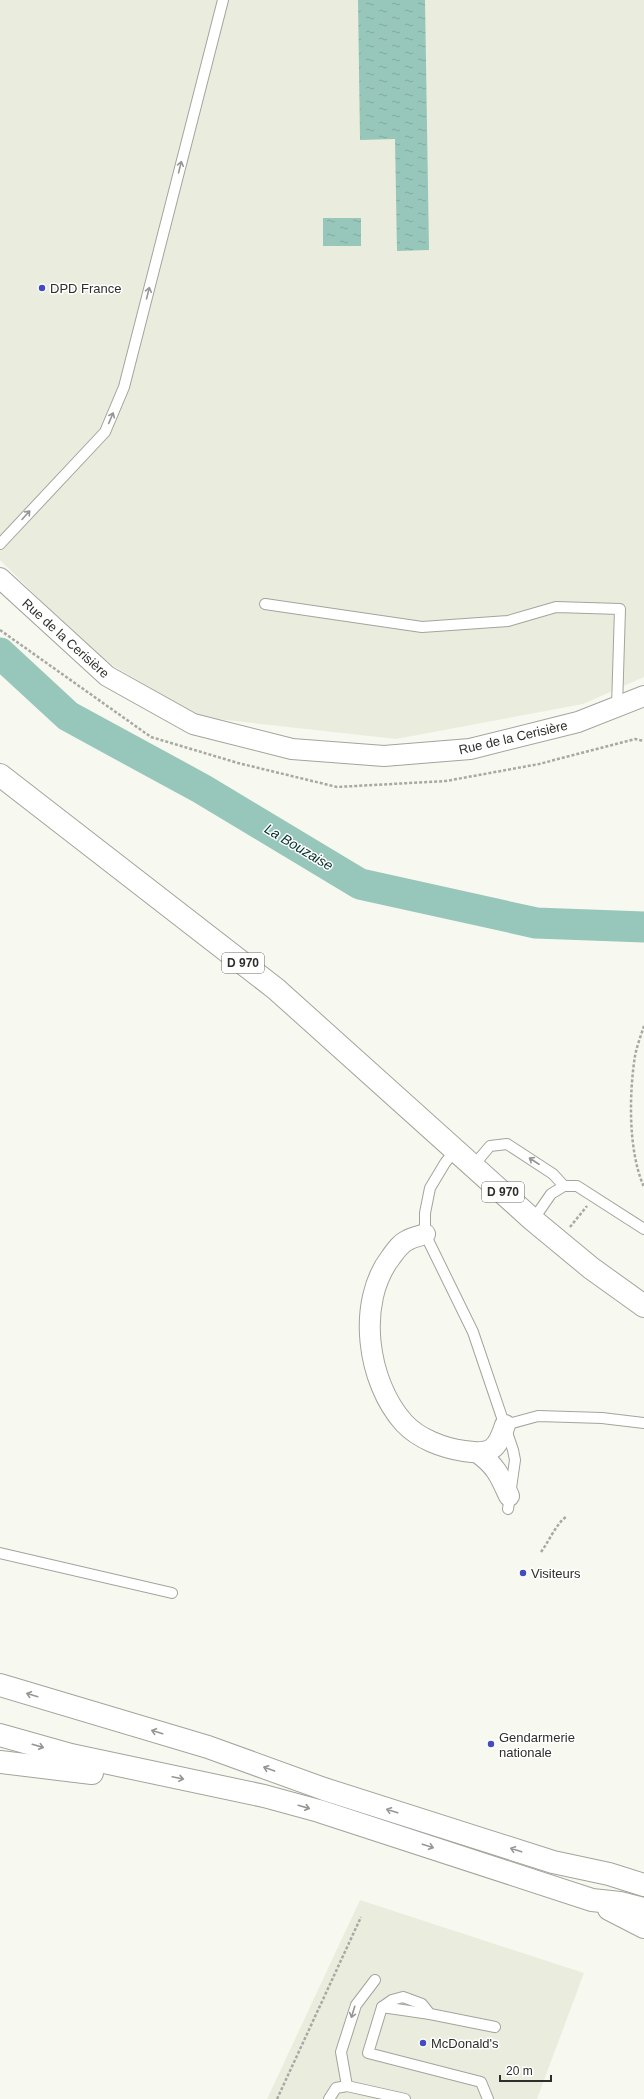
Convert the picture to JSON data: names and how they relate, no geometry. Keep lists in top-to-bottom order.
{
  "streets": {
    "main road": ["D 970"],
    "street": ["Rue de la Cerisière"]
  },
  "water": ["La Bouzaise"],
  "places": [
    "DPD France",
    "Visiteurs",
    "Gendarmerie nationale",
    "McDonald's"
  ],
  "scale_bar": "20 m"
}
